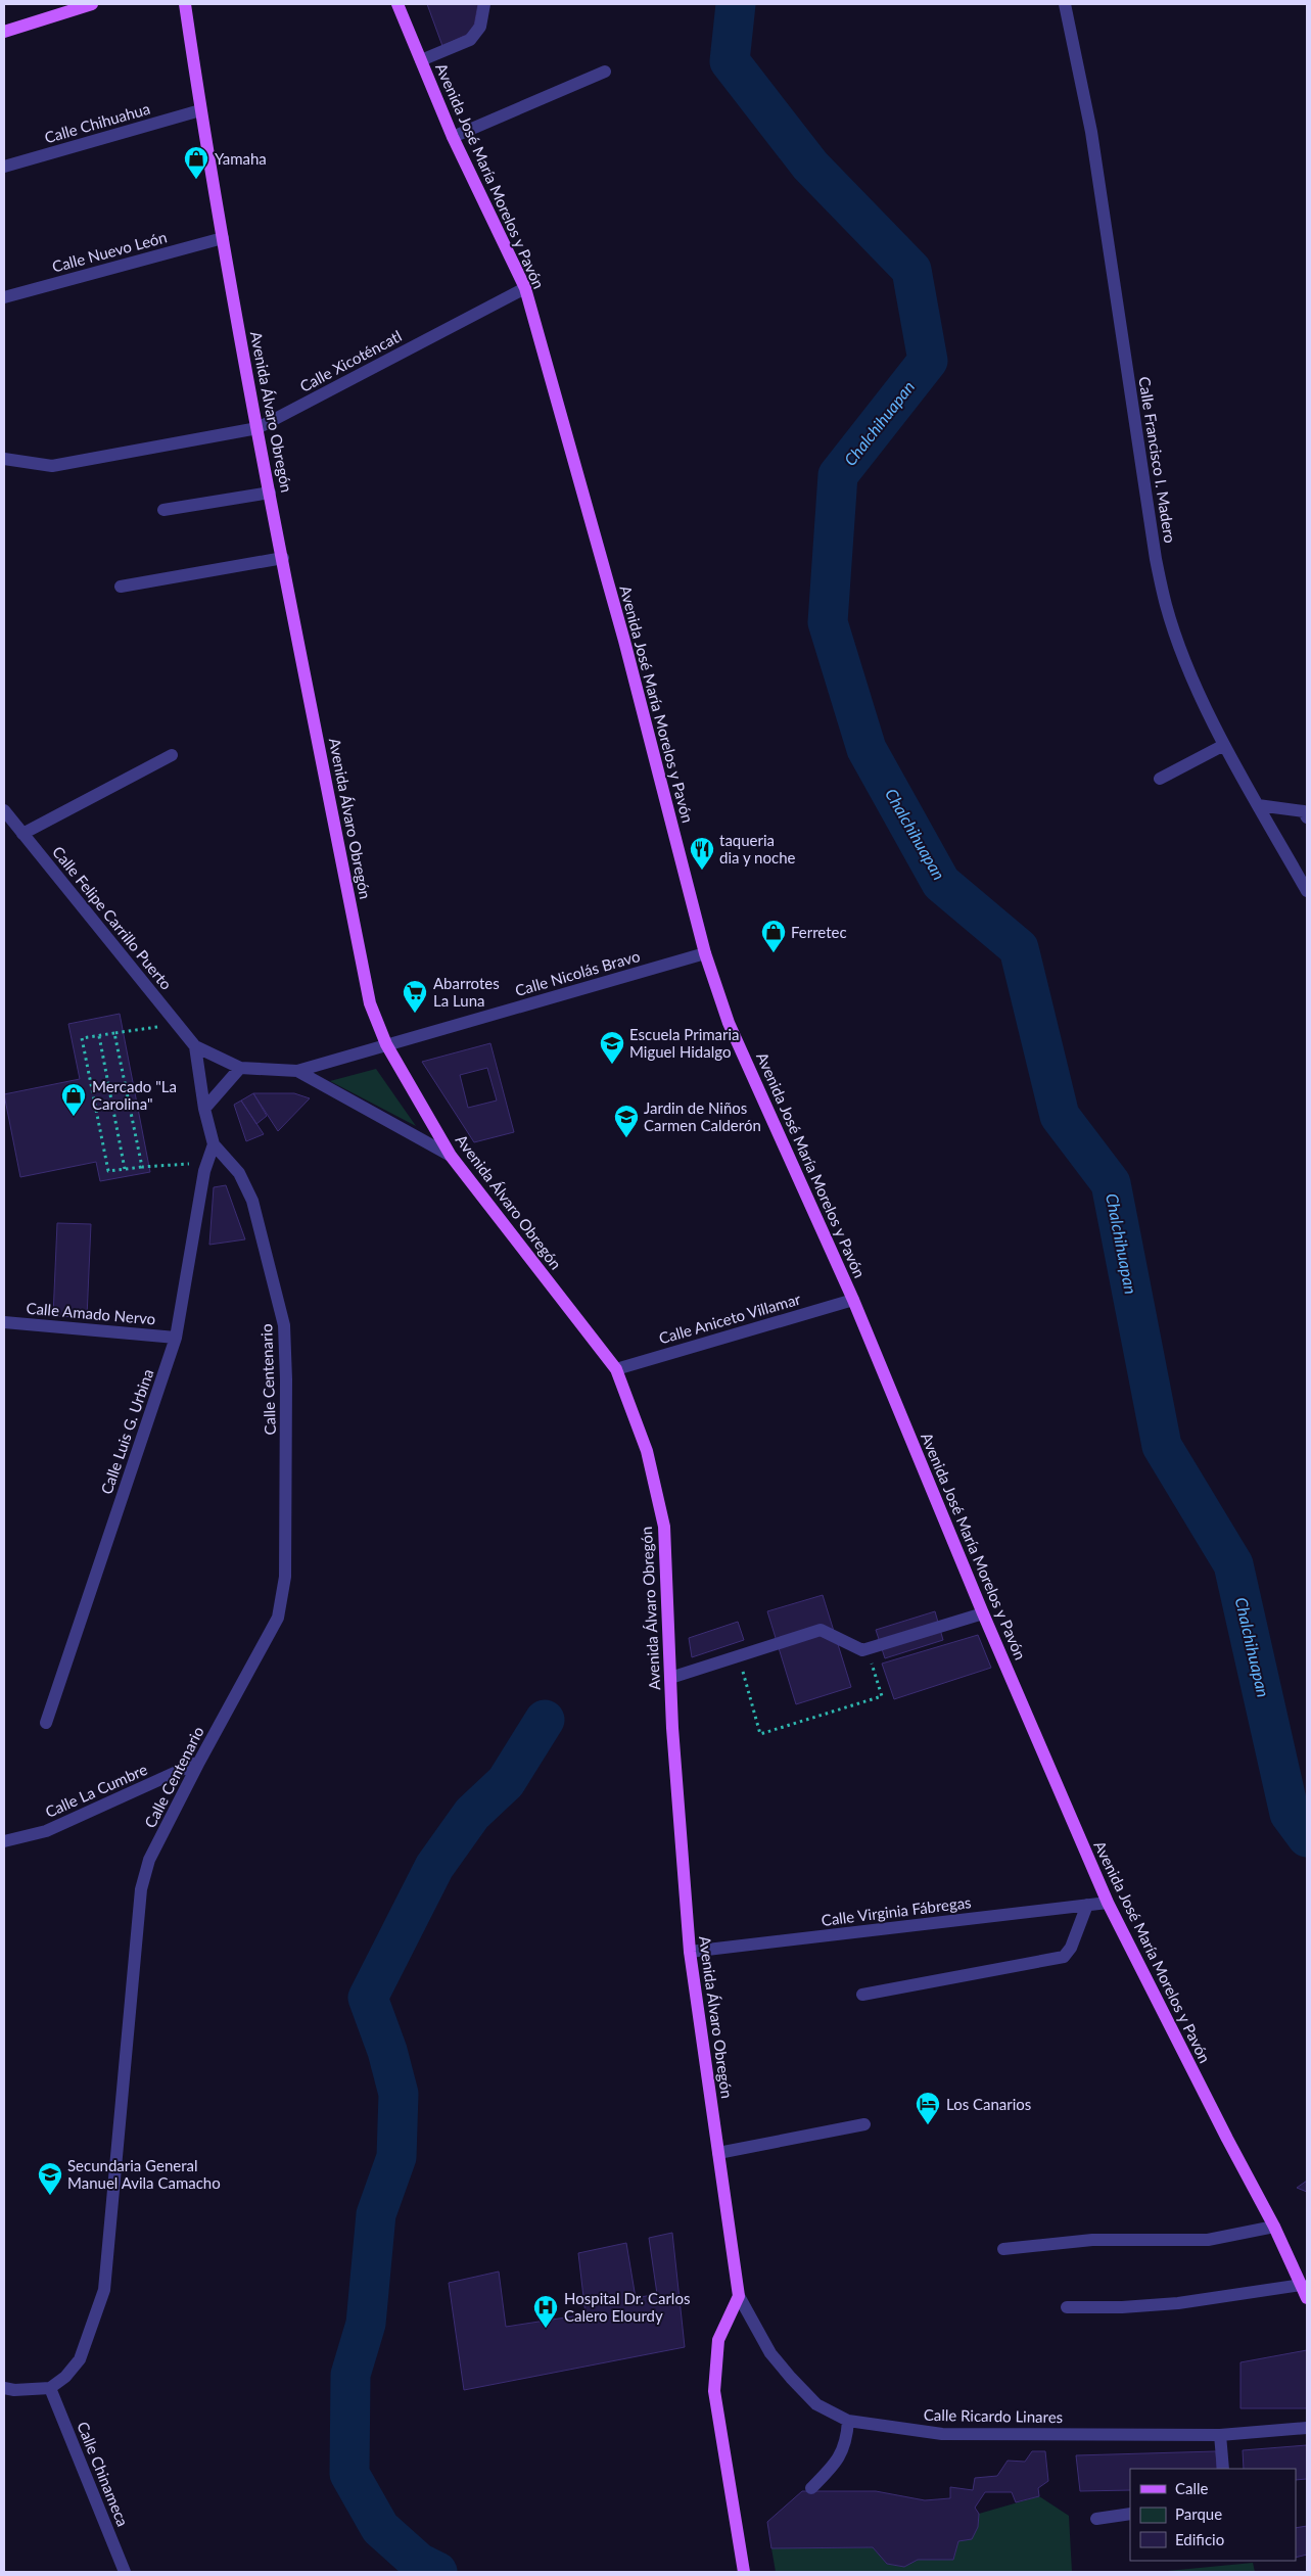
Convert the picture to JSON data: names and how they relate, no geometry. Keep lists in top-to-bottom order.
{
  "streets": {
    "main road": ["Avenida José María Morelos y Pavón", "Avenida Álvaro Obregón"],
    "street": [
      "Calle Chihuahua",
      "Calle Nuevo León",
      "Calle Xicoténcatl",
      "Calle Francisco I. Madero",
      "Calle Felipe Carrillo Puerto",
      "Calle Nicolás Bravo",
      "Calle Amado Nervo",
      "Calle Aniceto Villamar",
      "Calle Centenario",
      "Calle Luis G. Urbina",
      "Calle La Cumbre",
      "Calle Virginia Fábregas",
      "Calle Ricardo Linares",
      "Calle Chinameca"
    ]
  },
  "crossings": [
    ["Calle Chihuahua", "Avenida Álvaro Obregón"],
    ["Avenida José María Morelos y Pavón", "Calle Xicoténcatl"],
    ["Avenida José María Morelos y Pavón", "Calle Nicolás Bravo"],
    ["Avenida José María Morelos y Pavón", "Calle Aniceto Villamar"],
    ["Avenida José María Morelos y Pavón", "Calle Virginia Fábregas"],
    ["Calle Nuevo León", "Avenida Álvaro Obregón"],
    ["Calle Xicoténcatl", "Avenida Álvaro Obregón"],
    ["Avenida Álvaro Obregón", "Calle Nicolás Bravo"],
    ["Avenida Álvaro Obregón", "Calle Aniceto Villamar"],
    ["Avenida Álvaro Obregón", "Calle Virginia Fábregas"],
    ["Avenida Álvaro Obregón", "Calle Ricardo Linares"],
    ["Calle Felipe Carrillo Puerto", "Calle Nicolás Bravo"],
    ["Calle Amado Nervo", "Calle Luis G. Urbina"],
    ["Calle Centenario", "Calle Luis G. Urbina"],
    ["Calle Centenario", "Calle La Cumbre"],
    ["Calle Centenario", "Calle Chinameca"]
  ],
  "water": ["Chalchihuapan"],
  "places": {
    "shop": ["Yamaha", "Ferretec", "Mercado \"La Carolina\""],
    "restaurant": ["taqueria dia y noche"],
    "supermarket": ["Abarrotes La Luna"],
    "school or university": ["Escuela Primaria Miguel Hidalgo", "Jardin de Niños Carmen Calderón", "Secundaria General Manuel Avila Camacho"],
    "hotel": ["Los Canarios"],
    "hospital": ["Hospital Dr. Carlos Calero Elourdy"]
  },
  "legend": ["Calle", "Parque", "Edificio"]
}
